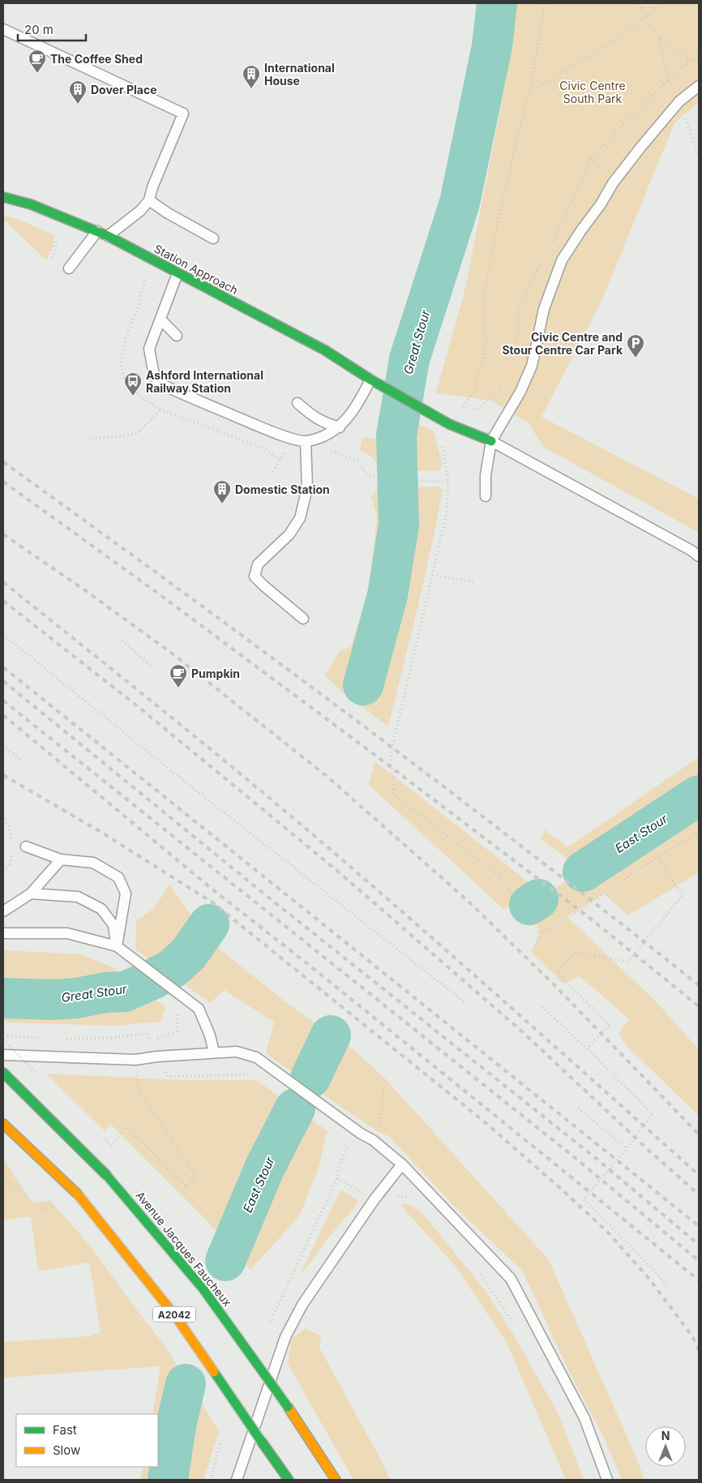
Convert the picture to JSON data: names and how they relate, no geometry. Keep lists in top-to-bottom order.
{
  "streets": {
    "main road": ["Station Approach", "Avenue Jacques Faucheux", "A2042"]
  },
  "water": ["Great Stour", "East Stour"],
  "parks": ["Civic Centre South Park"],
  "places": {
    "cafe": ["The Coffee Shed", "Pumpkin"],
    "building": ["International House", "Dover Place", "Domestic Station"],
    "parking": ["Civic Centre and Stour Centre Car Park"],
    "bus stop": ["Ashford International Railway Station"]
  },
  "legend": ["Fast", "Slow"],
  "scale_bar": "20 m",
  "north": "top"
}
